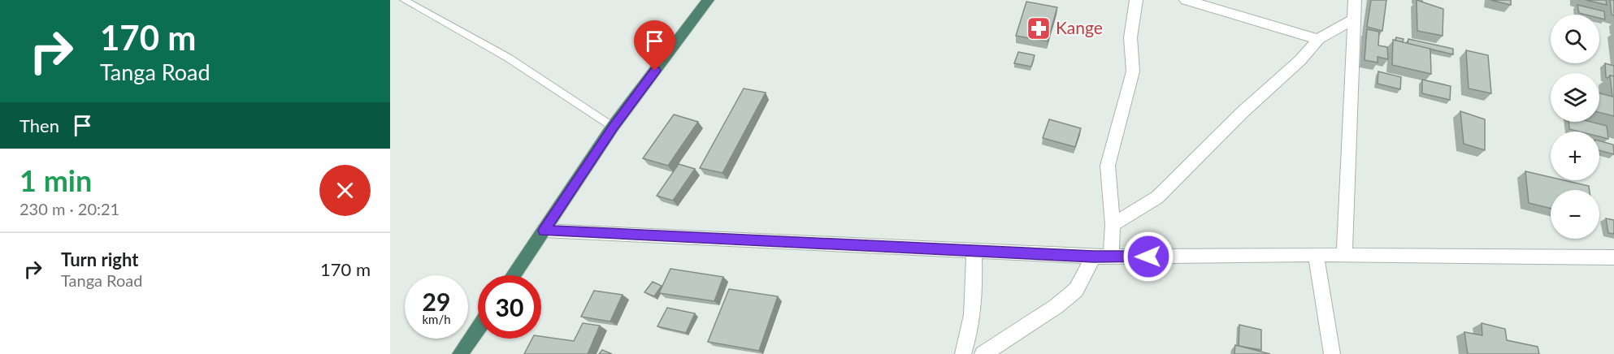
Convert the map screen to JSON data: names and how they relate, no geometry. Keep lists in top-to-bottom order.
{
  "places": {
    "pharmacy": ["Kange"]
  },
  "page": {
    "turn": ["170 m", "Tanga Road"],
    "map_buttons": ["+", "−"],
    "then": "Then",
    "heading": ["1 min", "230 m · 20:21"],
    "list": [
      {
        "name": "Turn right",
        "note": "Tanga Road",
        "value": "170 m"
      }
    ],
    "speed": "29 km/h",
    "limit": "30"
  }
}
